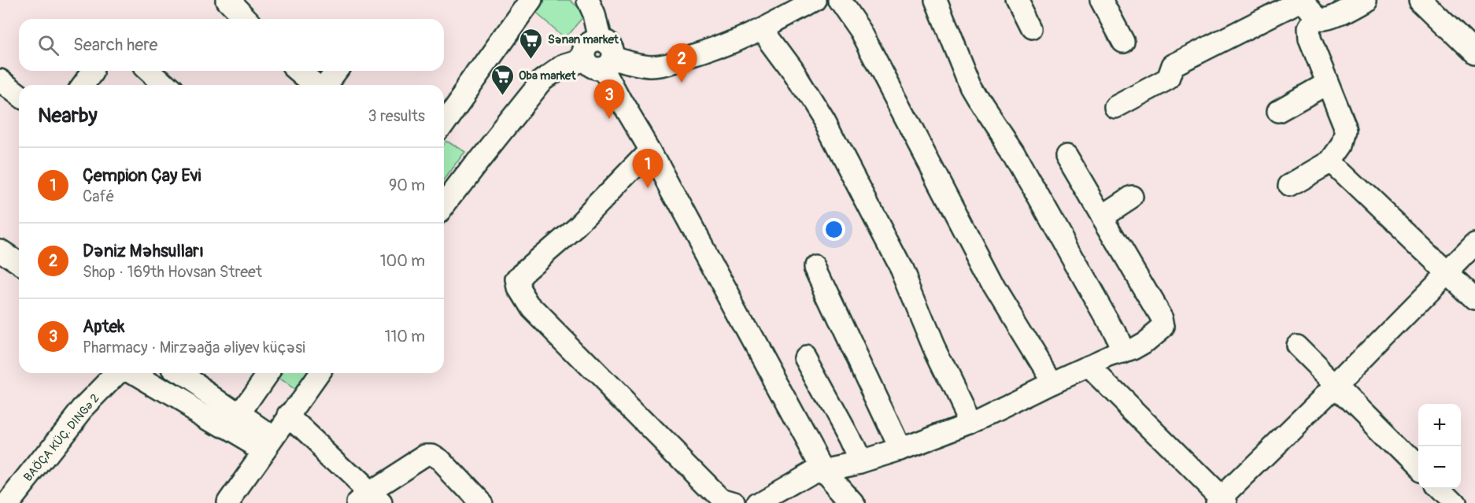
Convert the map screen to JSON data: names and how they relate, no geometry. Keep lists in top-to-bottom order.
{
  "places": {
    "supermarket": ["Sənan market", "Oba market"]
  },
  "page": {
    "search": "Search here",
    "pins": ["2", "3", "1"],
    "heading": ["Nearby", "3 results"],
    "list": [
      {
        "mark": "1",
        "name": "Çempion Çay Evi",
        "note": "Café",
        "value": "90 m"
      },
      {
        "mark": "2",
        "name": "Dəniz Məhsulları",
        "note": "Shop · 169th Hovsan Street",
        "value": "100 m"
      },
      {
        "mark": "3",
        "name": "Aptek",
        "note": "Pharmacy · Mirzəağa Əliyev küçəsi",
        "value": "110 m"
      }
    ],
    "map_buttons": ["+", "−"]
  }
}
